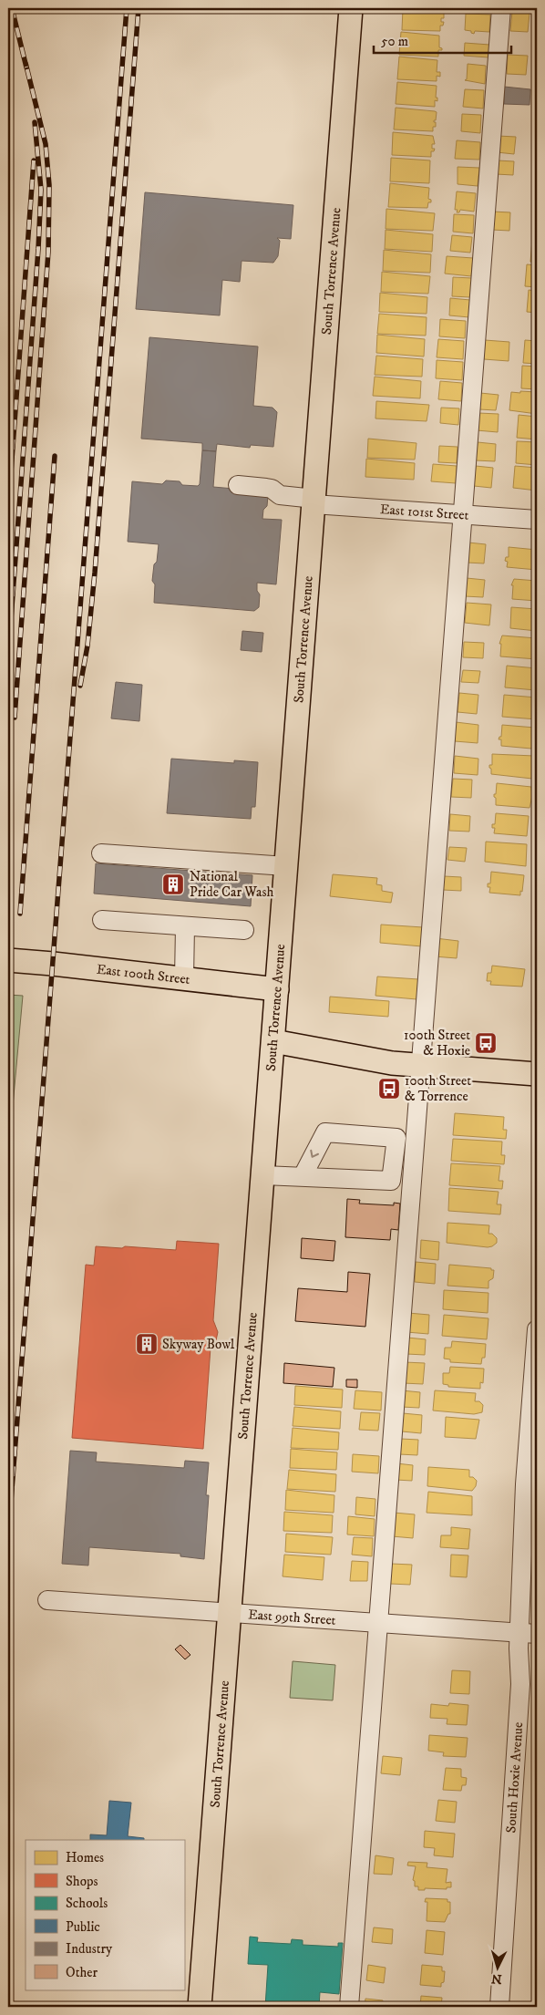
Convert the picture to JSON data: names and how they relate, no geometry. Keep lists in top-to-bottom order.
{
  "streets": {
    "main road": ["South Torrence Avenue", "East 100th Street"],
    "street": ["East 101st Street", "East 99th Street", "South Hoxie Avenue"]
  },
  "crossings": [
    ["South Torrence Avenue", "East 101st Street"],
    ["South Torrence Avenue", "East 100th Street"],
    ["South Torrence Avenue", "East 99th Street"],
    ["East 99th Street", "South Hoxie Avenue"]
  ],
  "places": {
    "building": ["National Pride Car Wash", "Skyway Bowl"],
    "bus stop": ["100th Street & Hoxie", "100th Street & Torrence"]
  },
  "legend": [
    "Homes",
    "Shops",
    "Schools",
    "Public",
    "Industry",
    "Other"
  ],
  "scale_bar": "50 m",
  "north": "bottom"
}
